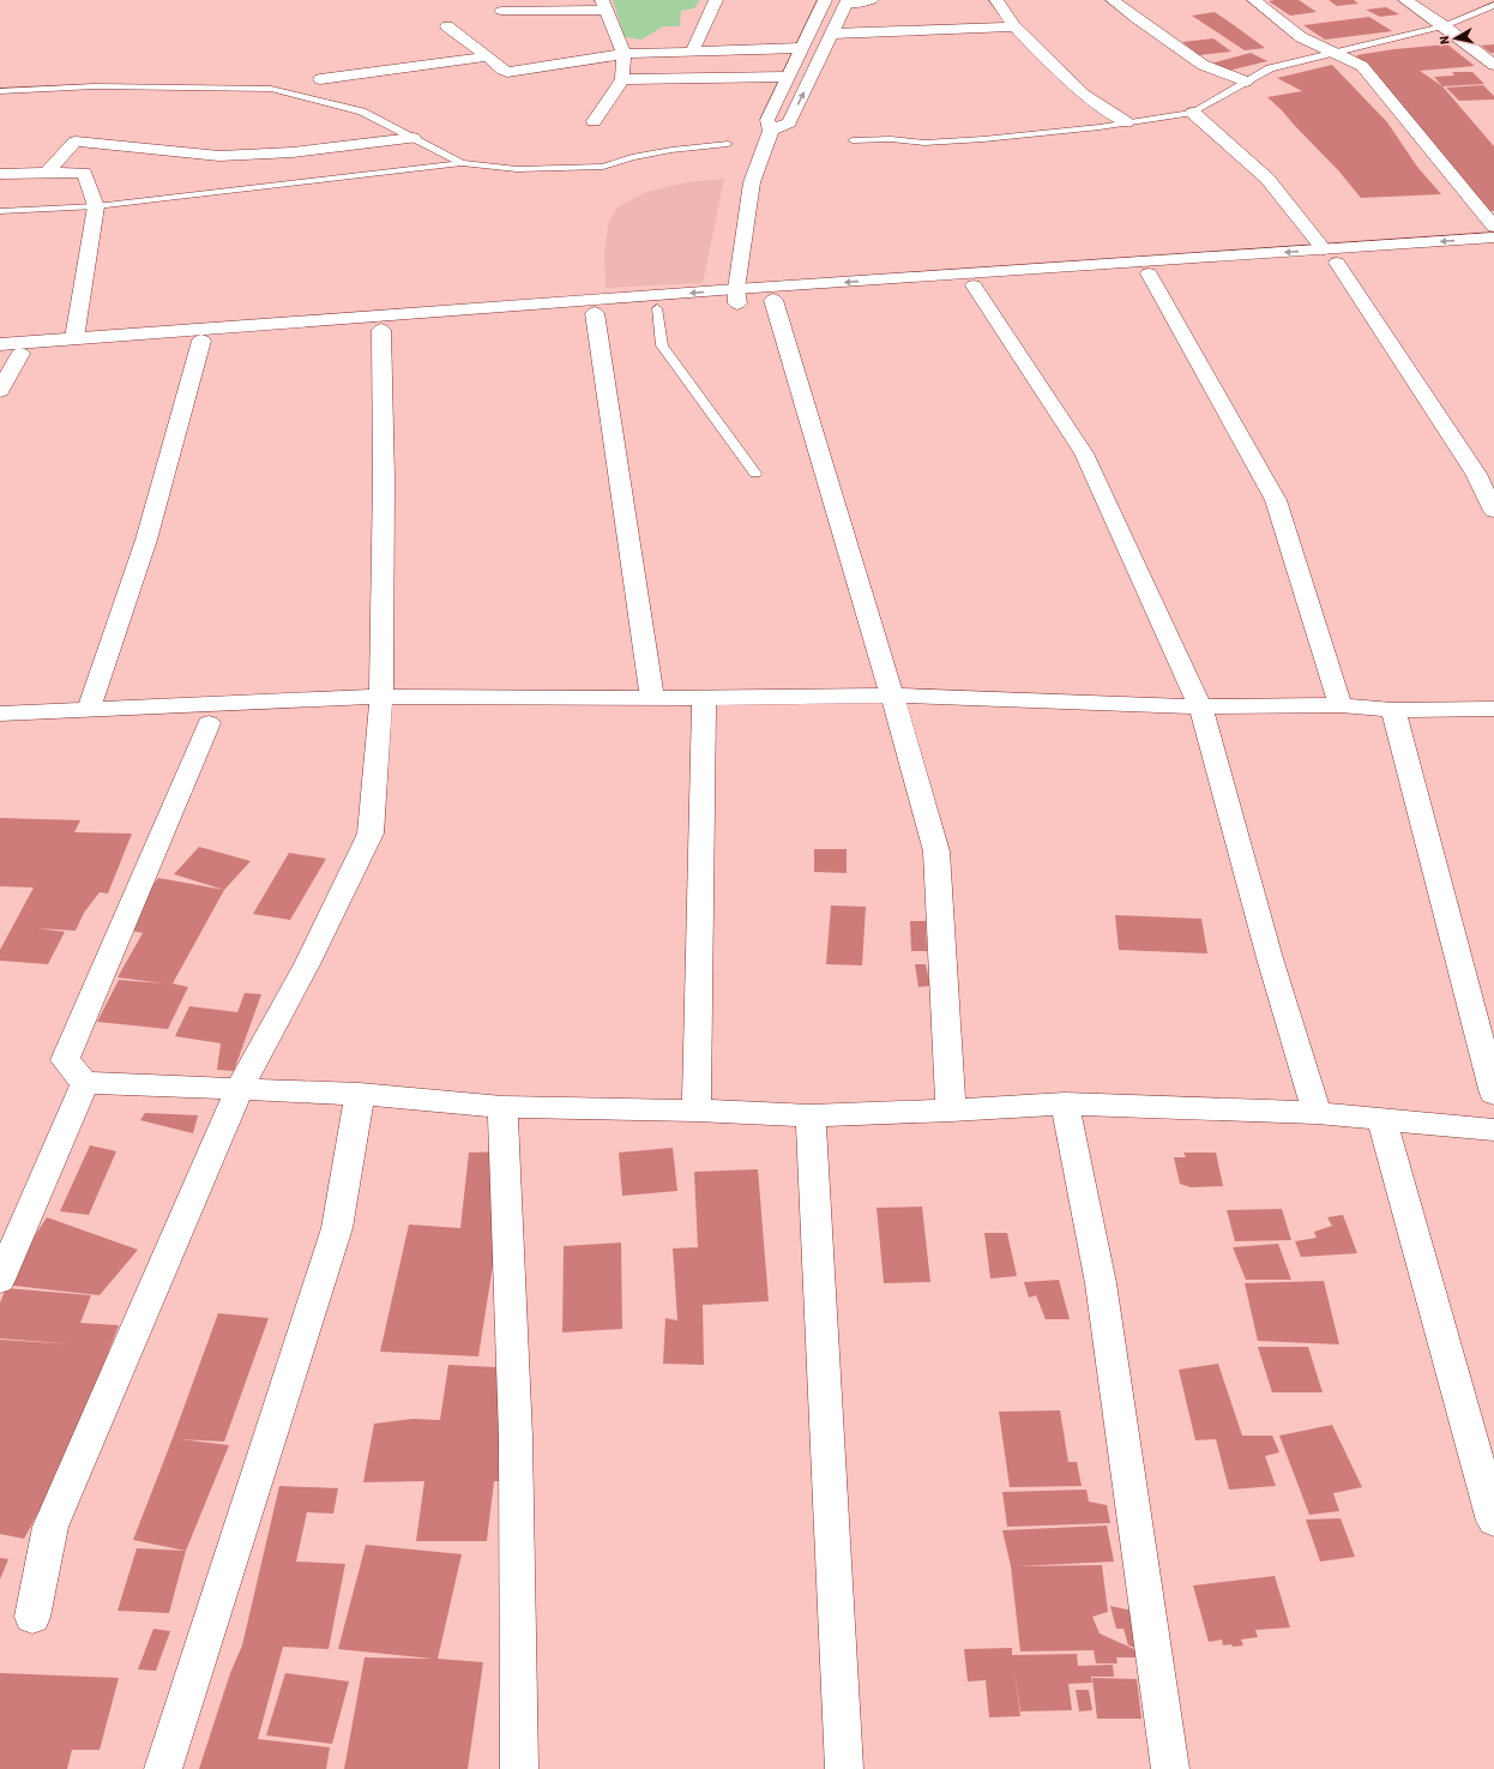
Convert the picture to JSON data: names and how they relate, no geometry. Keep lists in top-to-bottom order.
{
  "north": "left"
}
